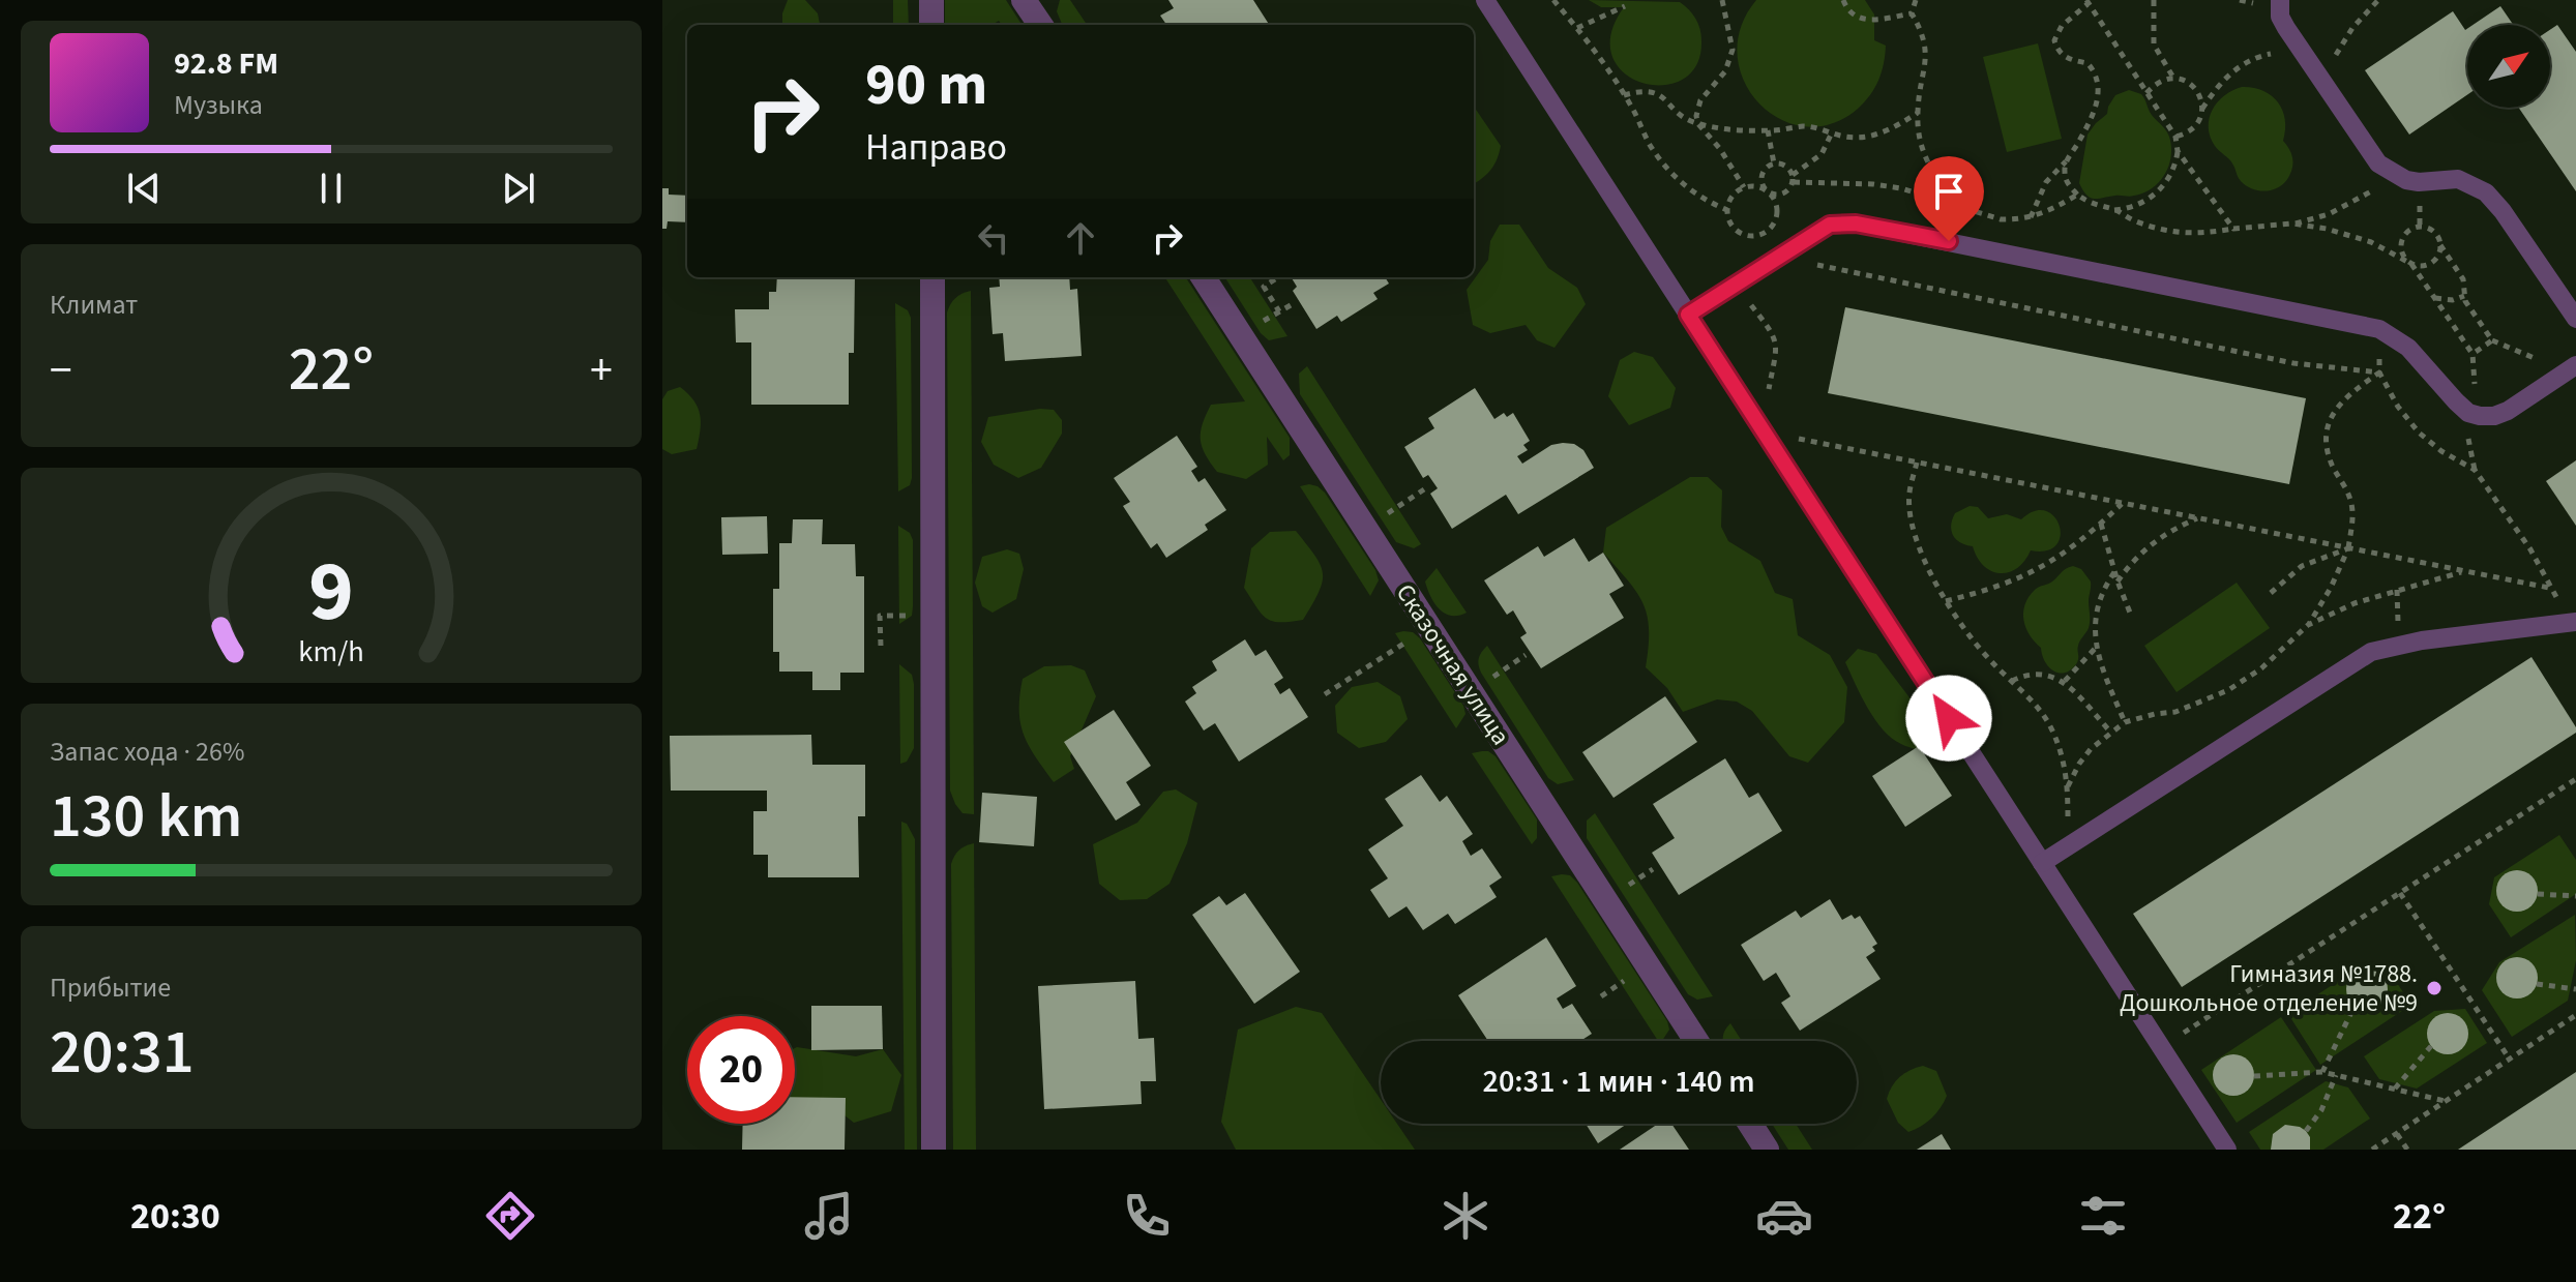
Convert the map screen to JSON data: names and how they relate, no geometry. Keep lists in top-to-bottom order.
{
  "streets": {
    "street": ["Сказочная улица"]
  },
  "places": ["Гимназия №1788. Дошкольное отделение №9"],
  "north": "top right",
  "page": {
    "turn": ["90 m", "Направо"],
    "song": ["92.8 FM", "Музыка"],
    "tile": [
      "Климат",
      ["Запас хода · 26%", "130 km"],
      ["Прибытие", "20:31"]
    ],
    "heat": ["−", "22°", "+"],
    "limit": "20",
    "trip": "20:31 · 1 мин · 140 m",
    "tabs": ["20:30", "22°"],
    "gauge": ["9", "km/h"]
  }
}
